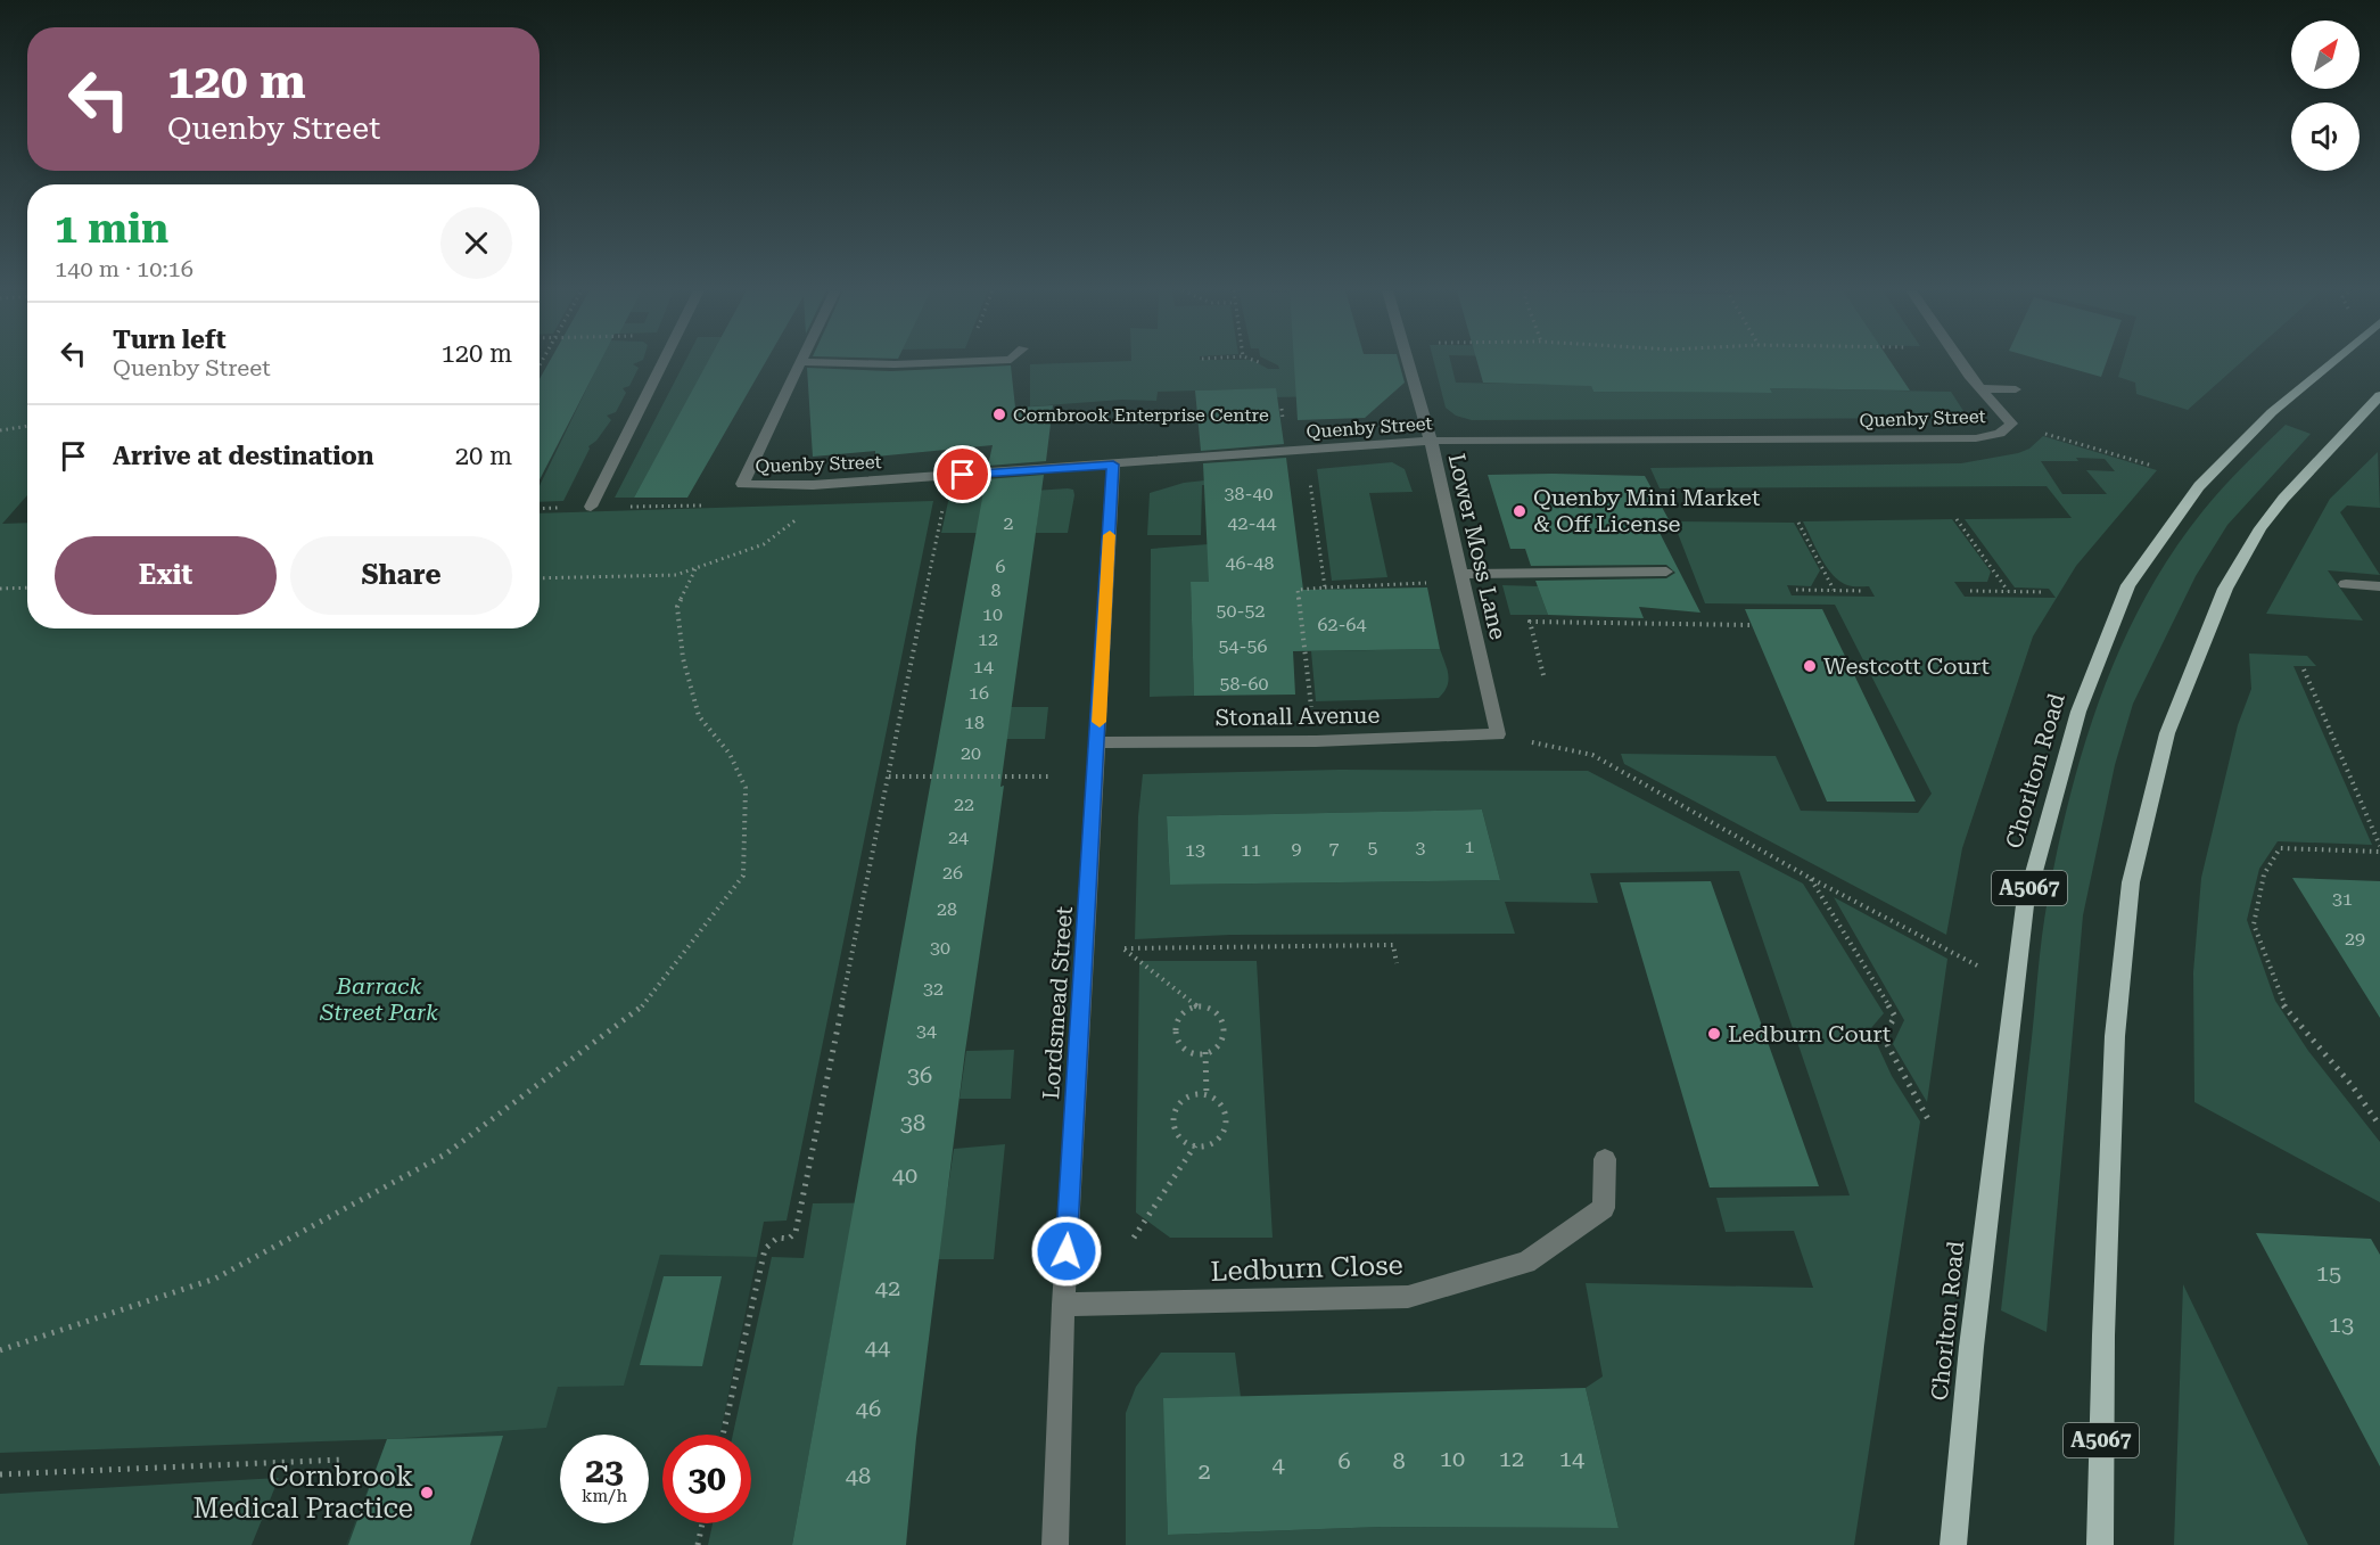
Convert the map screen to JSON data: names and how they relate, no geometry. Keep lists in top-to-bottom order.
{
  "streets": {
    "main road": ["Chorlton Road", "A5067"],
    "street": [
      "Quenby Street",
      "Lower Moss Lane",
      "Stonall Avenue",
      "Lordsmead Street",
      "Ledburn Close"
    ]
  },
  "crossings": [
    ["Quenby Street", "Lower Moss Lane"],
    ["Quenby Street", "Lordsmead Street"],
    ["Lower Moss Lane", "Stonall Avenue"],
    ["Stonall Avenue", "Lordsmead Street"],
    ["Lordsmead Street", "Ledburn Close"]
  ],
  "parks": ["Barrack Street Park"],
  "places": [
    "Cornbrook Enterprise Centre",
    "Quenby Mini Market & Off License",
    "Westcott Court",
    "Ledburn Court",
    "Cornbrook Medical Practice"
  ],
  "house_numbers": [
    "38-40",
    "2",
    "42-44",
    "46-48",
    "6",
    "8",
    "50-52",
    "10",
    "62-64",
    "12",
    "54-56",
    "14",
    "58-60",
    "16",
    "18",
    "20",
    "22",
    "24",
    "1",
    "7",
    "5",
    "3",
    "9",
    "13",
    "11",
    "26",
    "31",
    "28",
    "29",
    "30",
    "32",
    "34",
    "36",
    "38",
    "40",
    "15",
    "42",
    "13",
    "44",
    "46",
    "10",
    "12",
    "14",
    "6",
    "8",
    "4",
    "2",
    "48"
  ],
  "north": "top right",
  "page": {
    "turn": ["120 m", "Quenby Street"],
    "heading": ["1 min", "140 m · 10:16"],
    "list": [
      {
        "name": "Turn left",
        "note": "Quenby Street",
        "value": "120 m"
      },
      {
        "name": "Arrive at destination",
        "value": "20 m"
      }
    ],
    "buttons": ["Exit", "Share"],
    "speed": "23 km/h",
    "limit": "30"
  }
}
